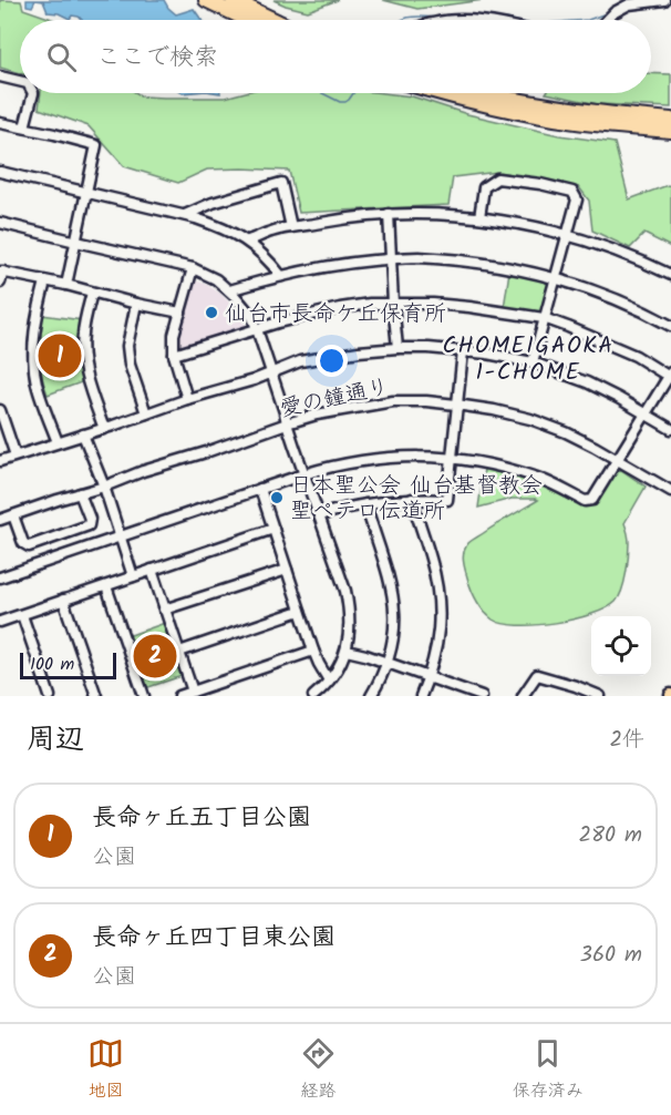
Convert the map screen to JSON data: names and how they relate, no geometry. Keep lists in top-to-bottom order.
{
  "streets": {
    "street": ["愛の鐘通り"]
  },
  "districts": ["CHOMEIGAOKA 1-CHOME"],
  "places": ["仙台市長命ケ丘保育所", "日本聖公会 仙台基督教会 聖ペテロ伝道所"],
  "scale_bar": "100 m",
  "page": {
    "search": "ここで検索",
    "pins": ["1", "2"],
    "scale": "100 m",
    "heading": ["周辺", "2件"],
    "list": [
      {
        "mark": "1",
        "name": "長命ヶ丘五丁目公園",
        "note": "公園",
        "value": "280 m"
      },
      {
        "mark": "2",
        "name": "長命ヶ丘四丁目東公園",
        "note": "公園",
        "value": "360 m"
      }
    ],
    "nav": ["地図", "経路", "保存済み"]
  }
}
